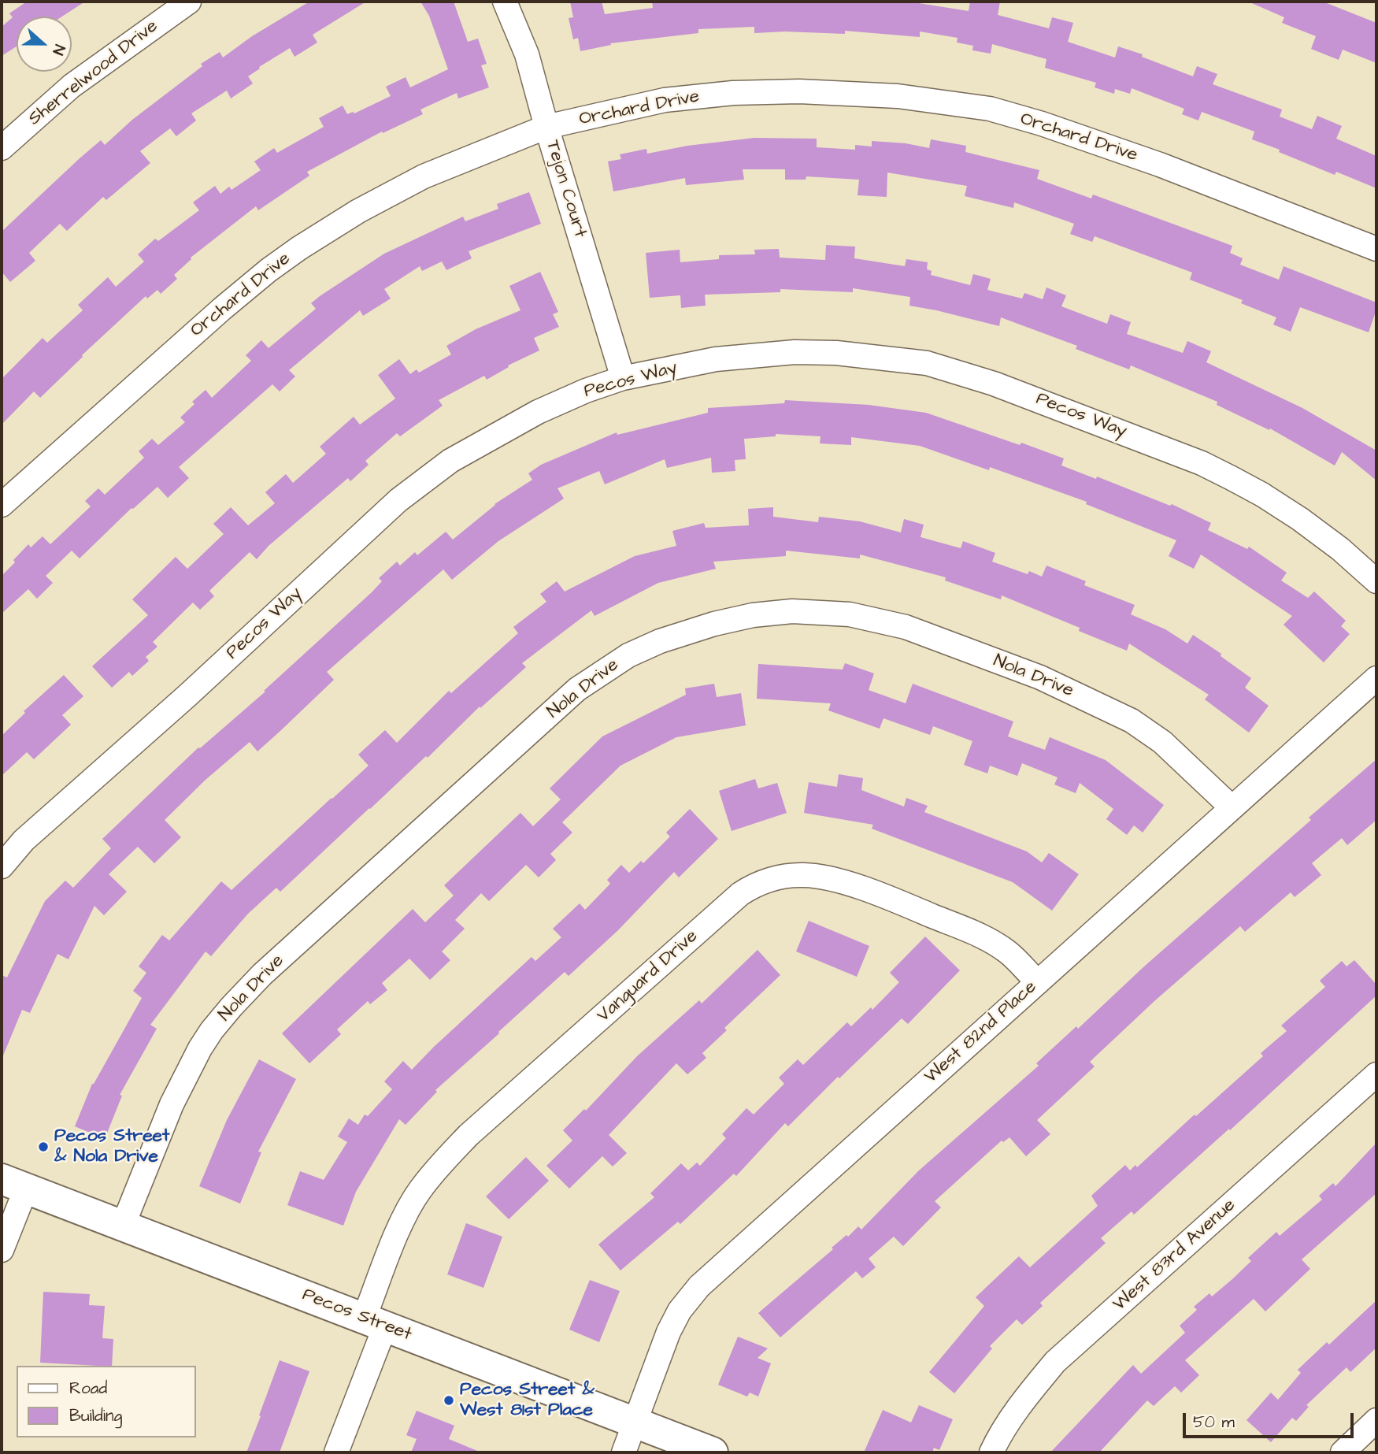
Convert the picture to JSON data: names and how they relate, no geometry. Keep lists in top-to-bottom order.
{
  "streets": {
    "main road": ["Pecos Street"],
    "street": [
      "Sherrelwood Drive",
      "Orchard Drive",
      "Tejon Court",
      "Pecos Way",
      "Nola Drive",
      "Vanguard Drive",
      "West 82nd Place",
      "West 83rd Avenue"
    ]
  },
  "crossings": [
    ["Orchard Drive", "Tejon Court"],
    ["Tejon Court", "Pecos Way"],
    ["Nola Drive", "West 82nd Place"],
    ["Nola Drive", "Pecos Street"],
    ["Vanguard Drive", "West 82nd Place"],
    ["Vanguard Drive", "Pecos Street"],
    ["West 82nd Place", "Pecos Street"]
  ],
  "places": ["Pecos Street & Nola Drive", "Pecos Street & West 81st Place"],
  "legend": ["Road", "Building"],
  "scale_bar": "50 m",
  "north": "right"
}
